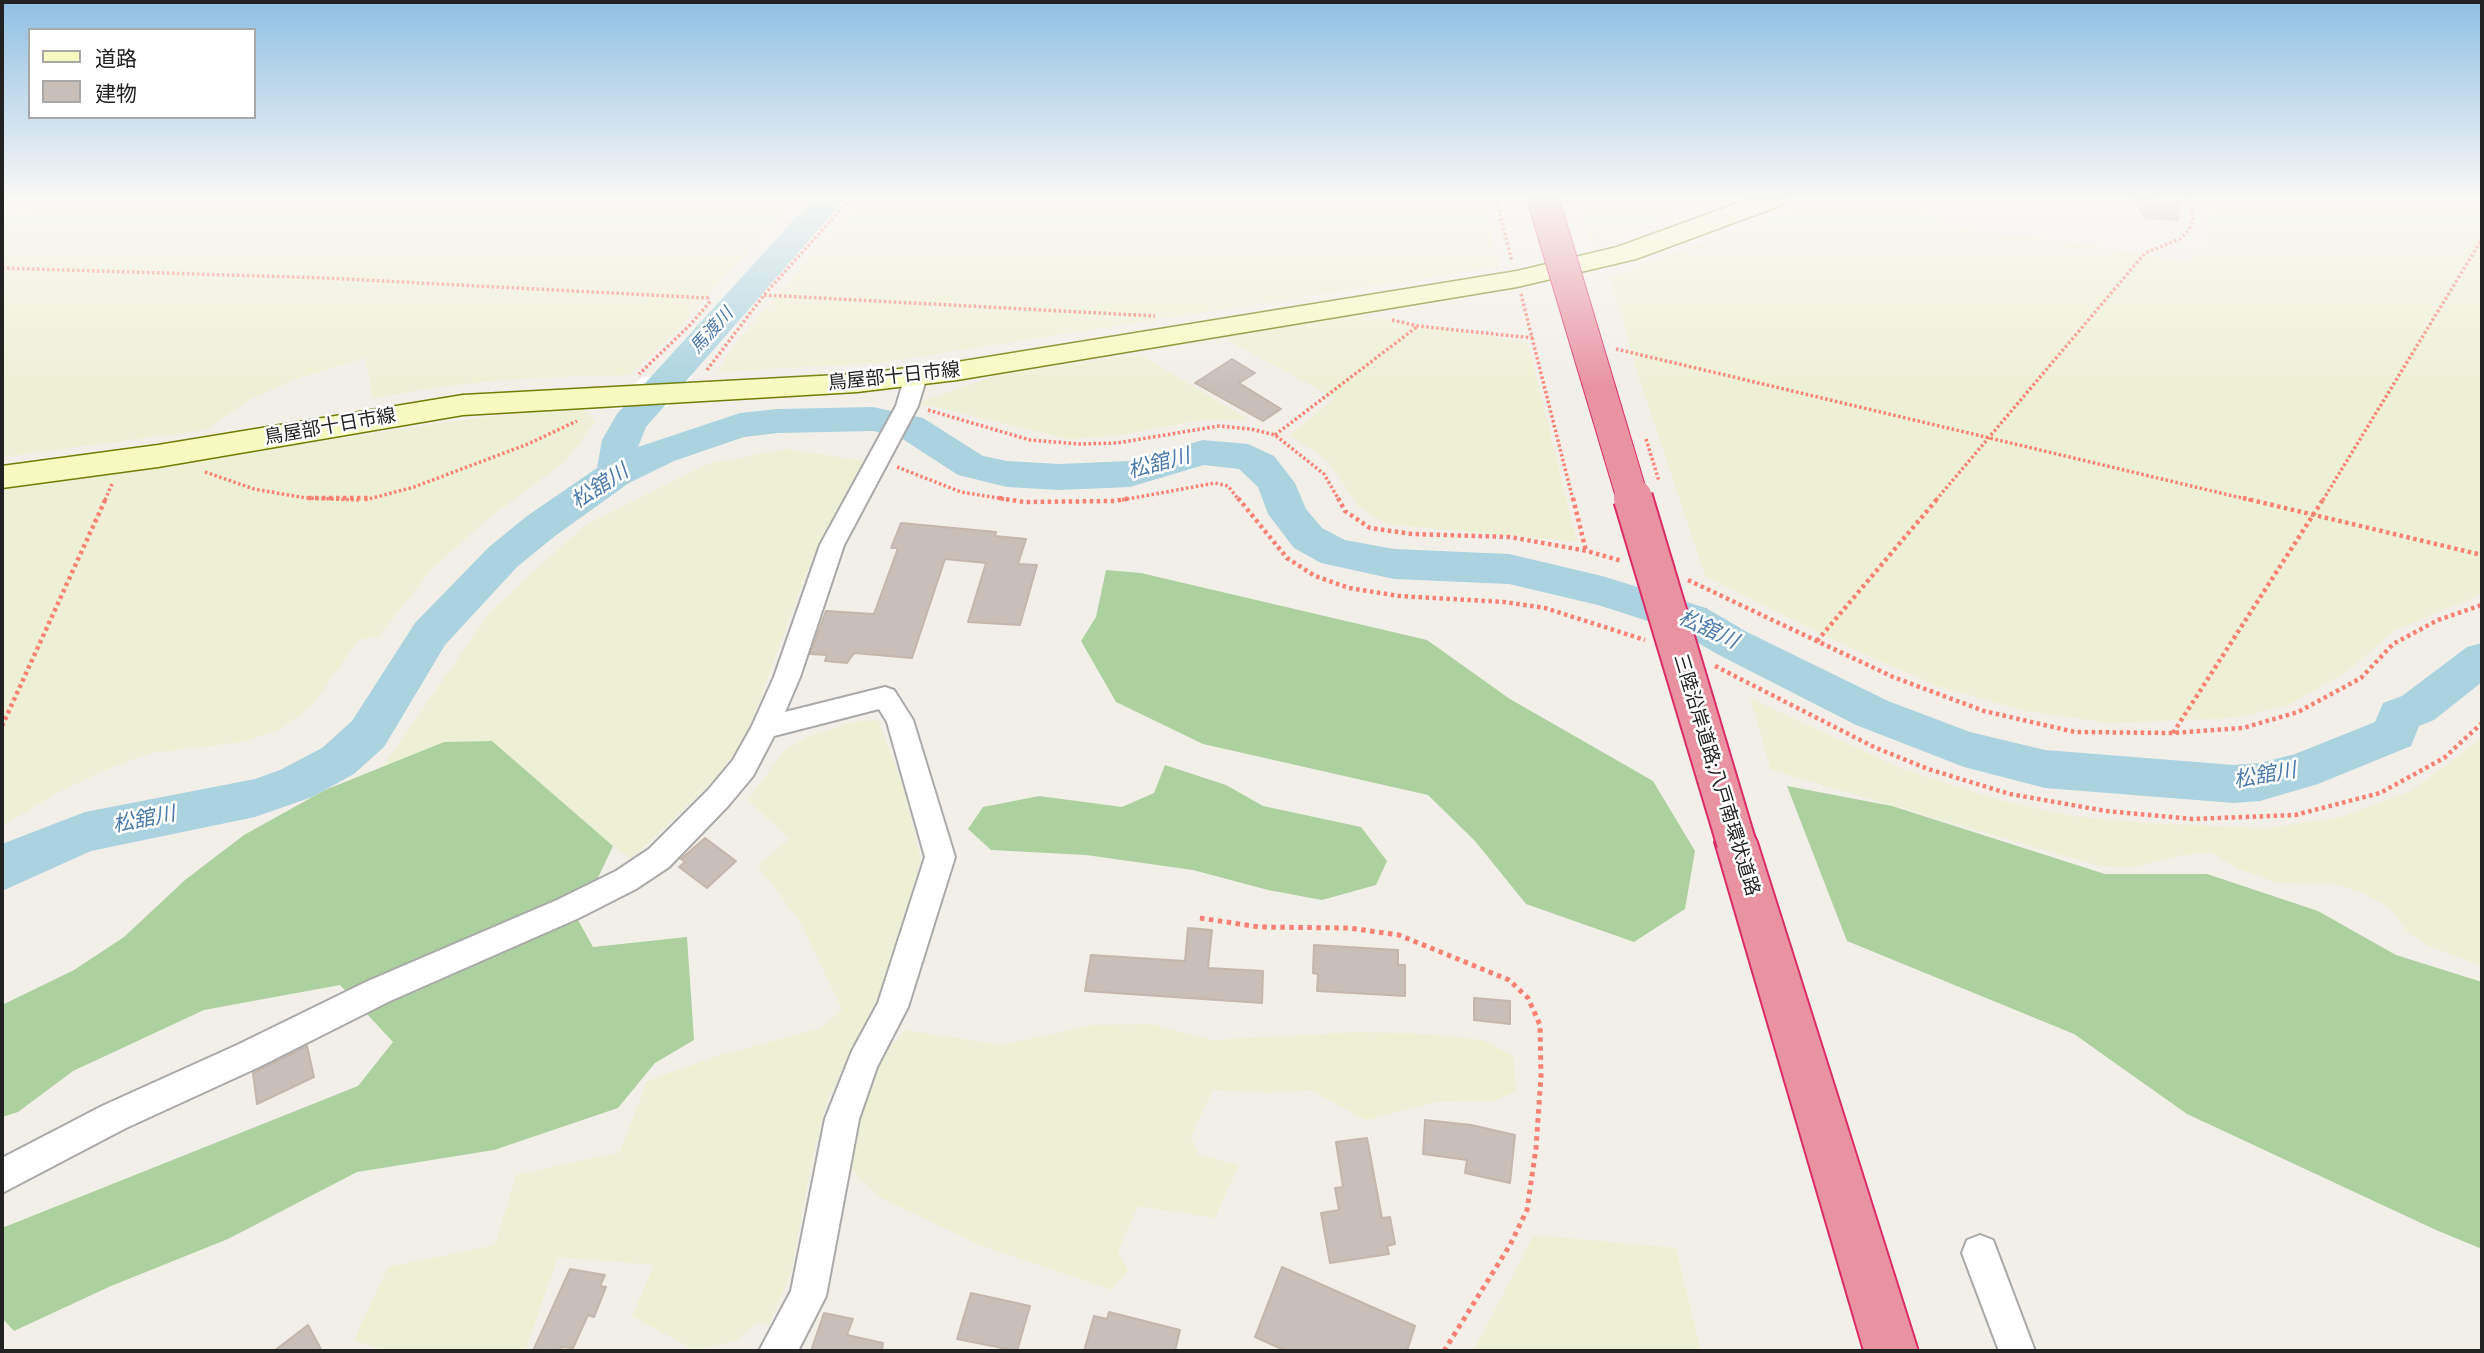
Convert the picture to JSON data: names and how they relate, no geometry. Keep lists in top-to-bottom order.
{
  "streets": {
    "highway": ["三陸沿岸道路;八戸南環状道路"],
    "main road": ["鳥屋部十日市線"]
  },
  "water": ["馬渡川", "松舘川"],
  "legend": ["道路", "建物"]
}
